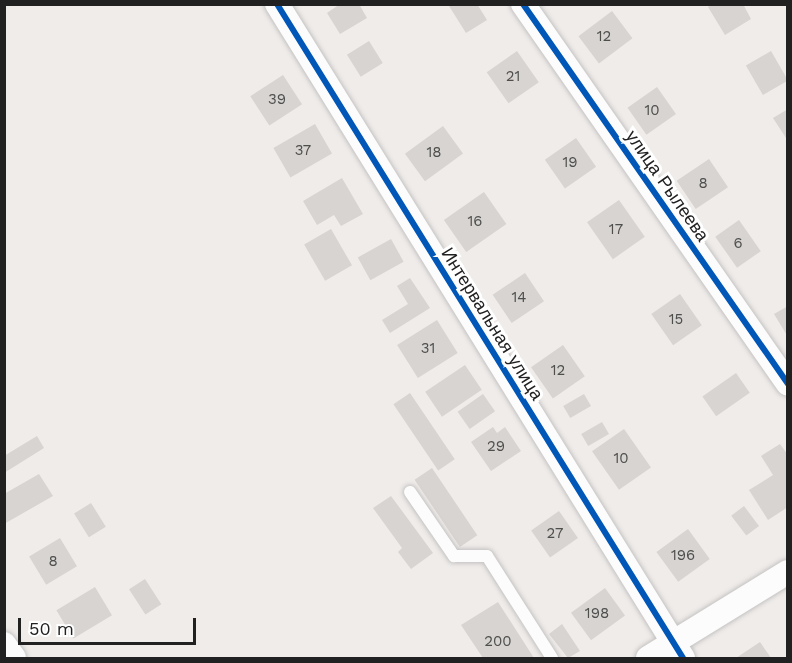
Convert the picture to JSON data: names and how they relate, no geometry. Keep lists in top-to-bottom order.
{
  "streets": {
    "street": ["улица Рылеева", "Интервальная улица"]
  },
  "house_numbers": [
    "12",
    "21",
    "39",
    "10",
    "37",
    "18",
    "19",
    "8",
    "16",
    "17",
    "6",
    "14",
    "15",
    "31",
    "12",
    "29",
    "10",
    "27",
    "196",
    "8",
    "198",
    "200"
  ],
  "scale_bar": "50 m"
}
